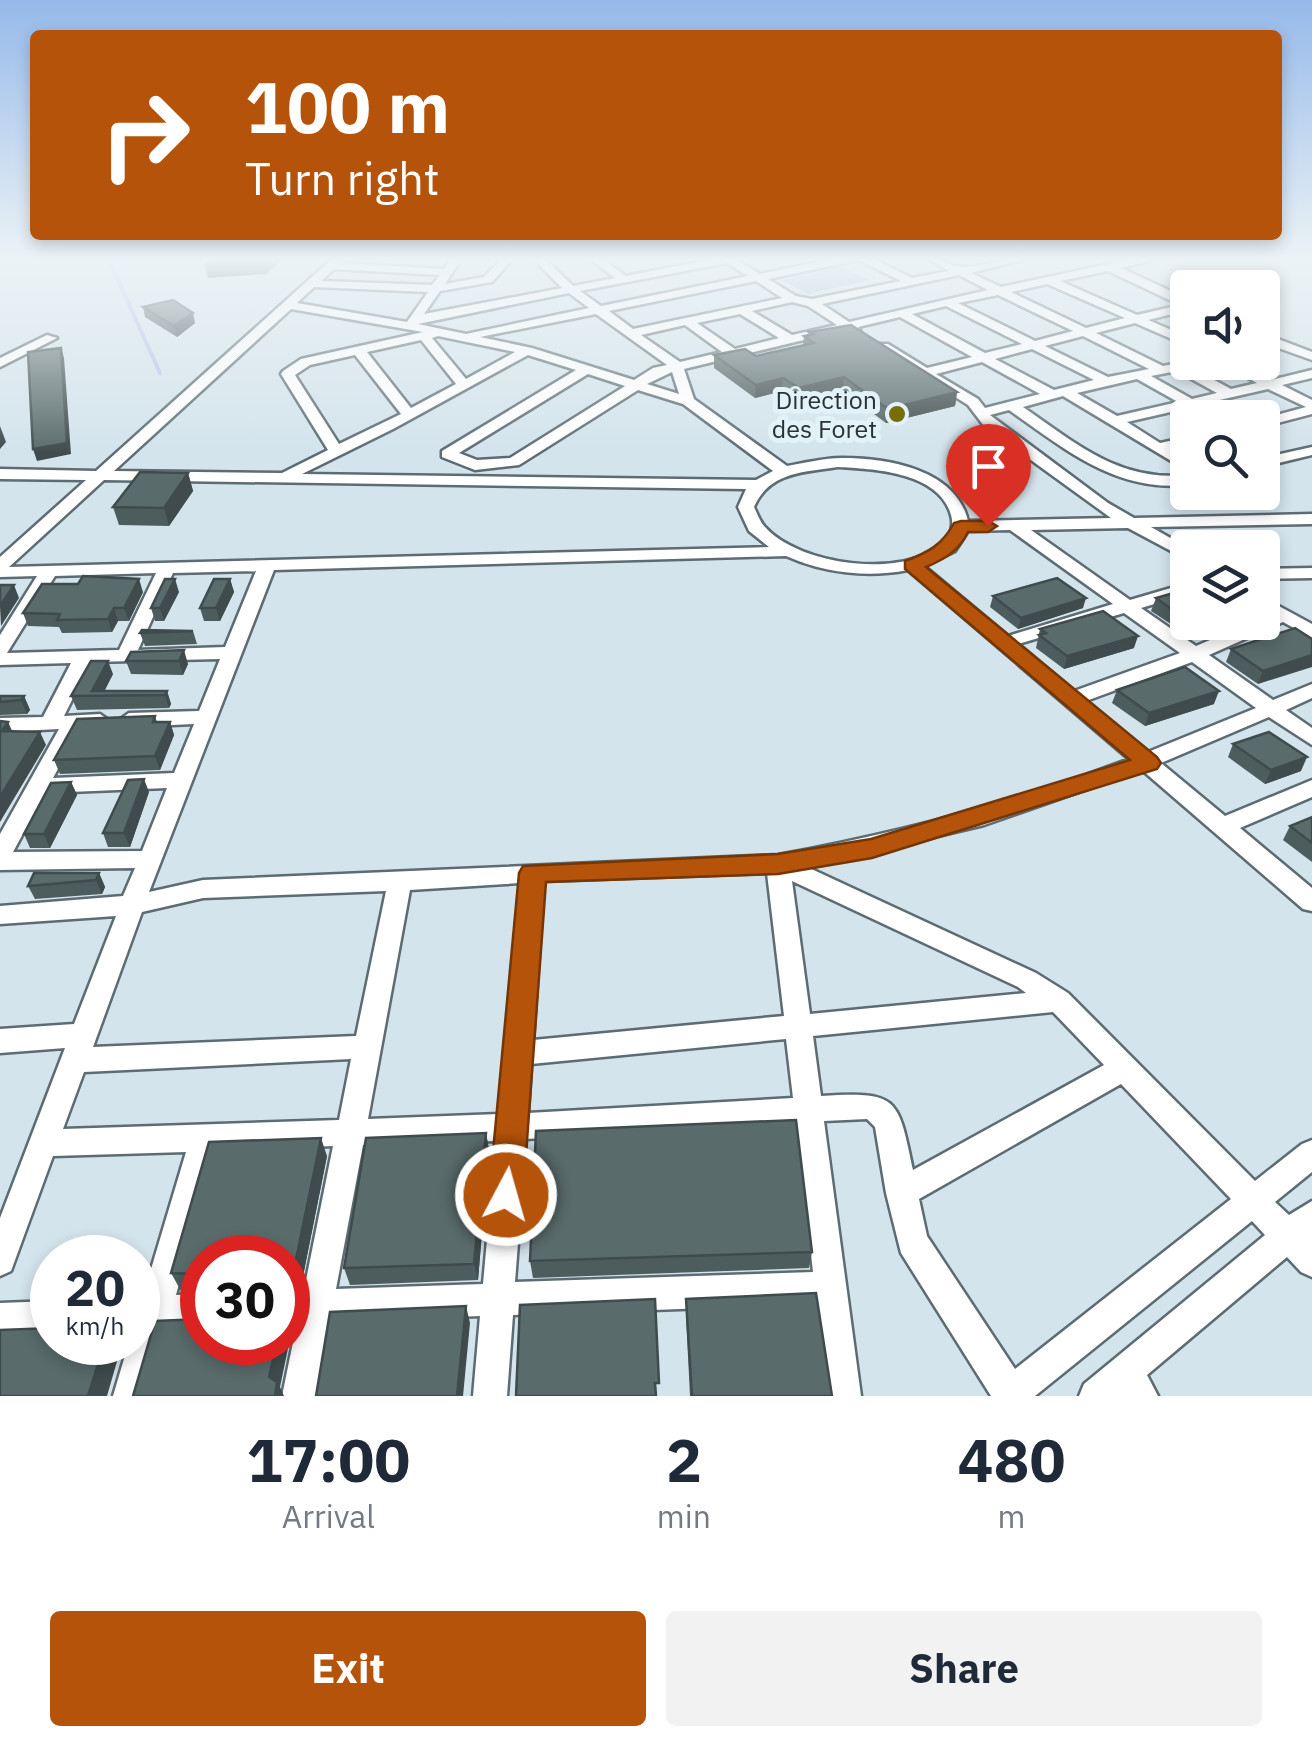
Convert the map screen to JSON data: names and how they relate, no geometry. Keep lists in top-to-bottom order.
{
  "places": ["Direction des Foret"],
  "page": {
    "turn": ["100 m", "Turn right"],
    "speed": "20 km/h",
    "limit": "30",
    "eta": [
      "17:00",
      "Arrival",
      "2",
      "min",
      "480",
      "m"
    ],
    "buttons": ["Exit", "Share"]
  }
}
